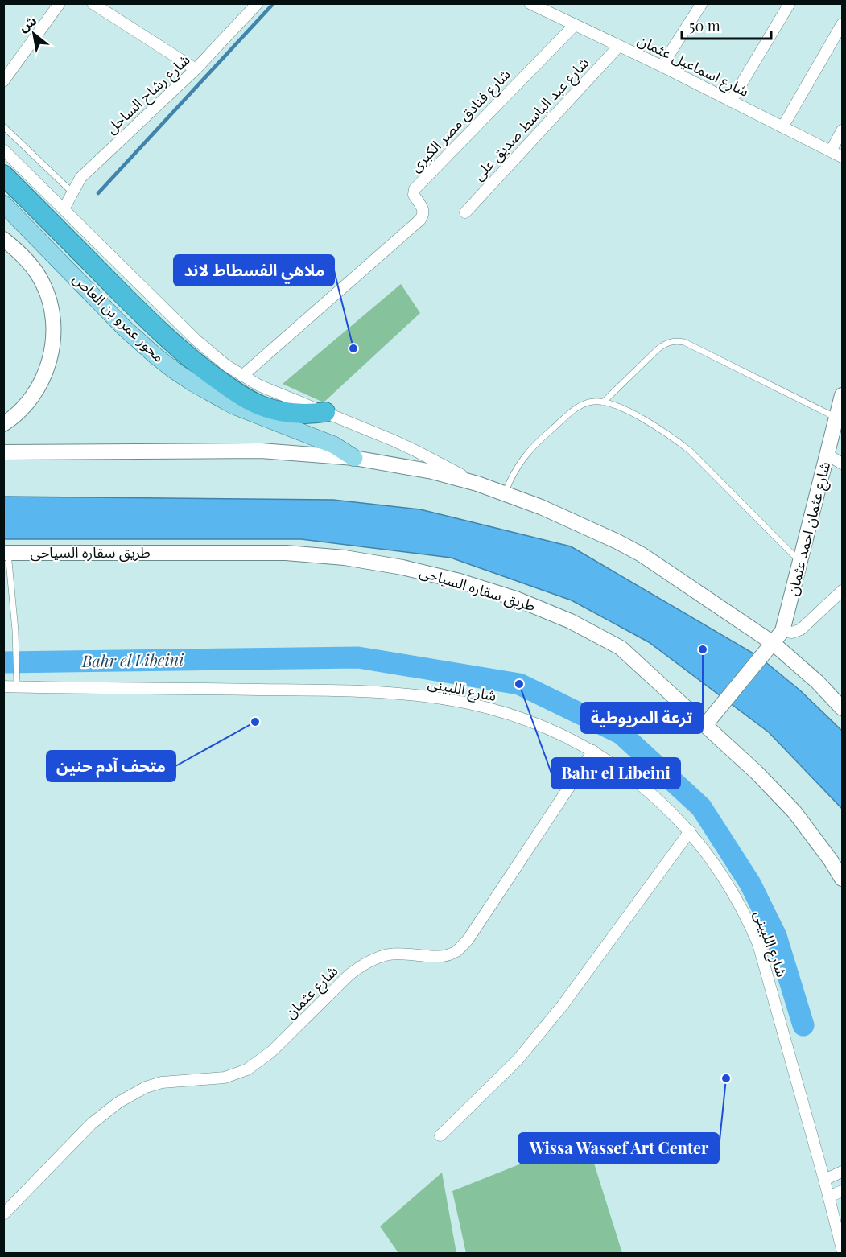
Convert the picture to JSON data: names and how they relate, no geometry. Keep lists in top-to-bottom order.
{
  "streets": {
    "main road": ["محور عمرو بن العاص", "شارع عثمان احمد عثمان", "طريق سقاره السياحى"],
    "street": [
      "شارع اسماعيل عثمان",
      "شارع رشاح الساحل",
      "شارع عبد الباسط صديق على",
      "شارع فنادق مصر الكبرى",
      "شارع اللبينى",
      "شارع عثمان"
    ]
  },
  "crossings": [
    ["شارع اسماعيل عثمان", "شارع عبد الباسط صديق على"],
    ["شارع اسماعيل عثمان", "شارع فنادق مصر الكبرى"],
    ["شارع عثمان احمد عثمان", "طريق سقاره السياحى"],
    ["شارع اللبينى", "شارع عثمان"]
  ],
  "water": ["Bahr el Libeini"],
  "places": [
    "ملاهي الفسطاط لاند",
    "ترعة المريوطية",
    "Bahr el Libeini",
    "متحف آدم حنين",
    "Wissa Wassef Art Center"
  ],
  "scale_bar": "50 m",
  "north": "top left"
}
